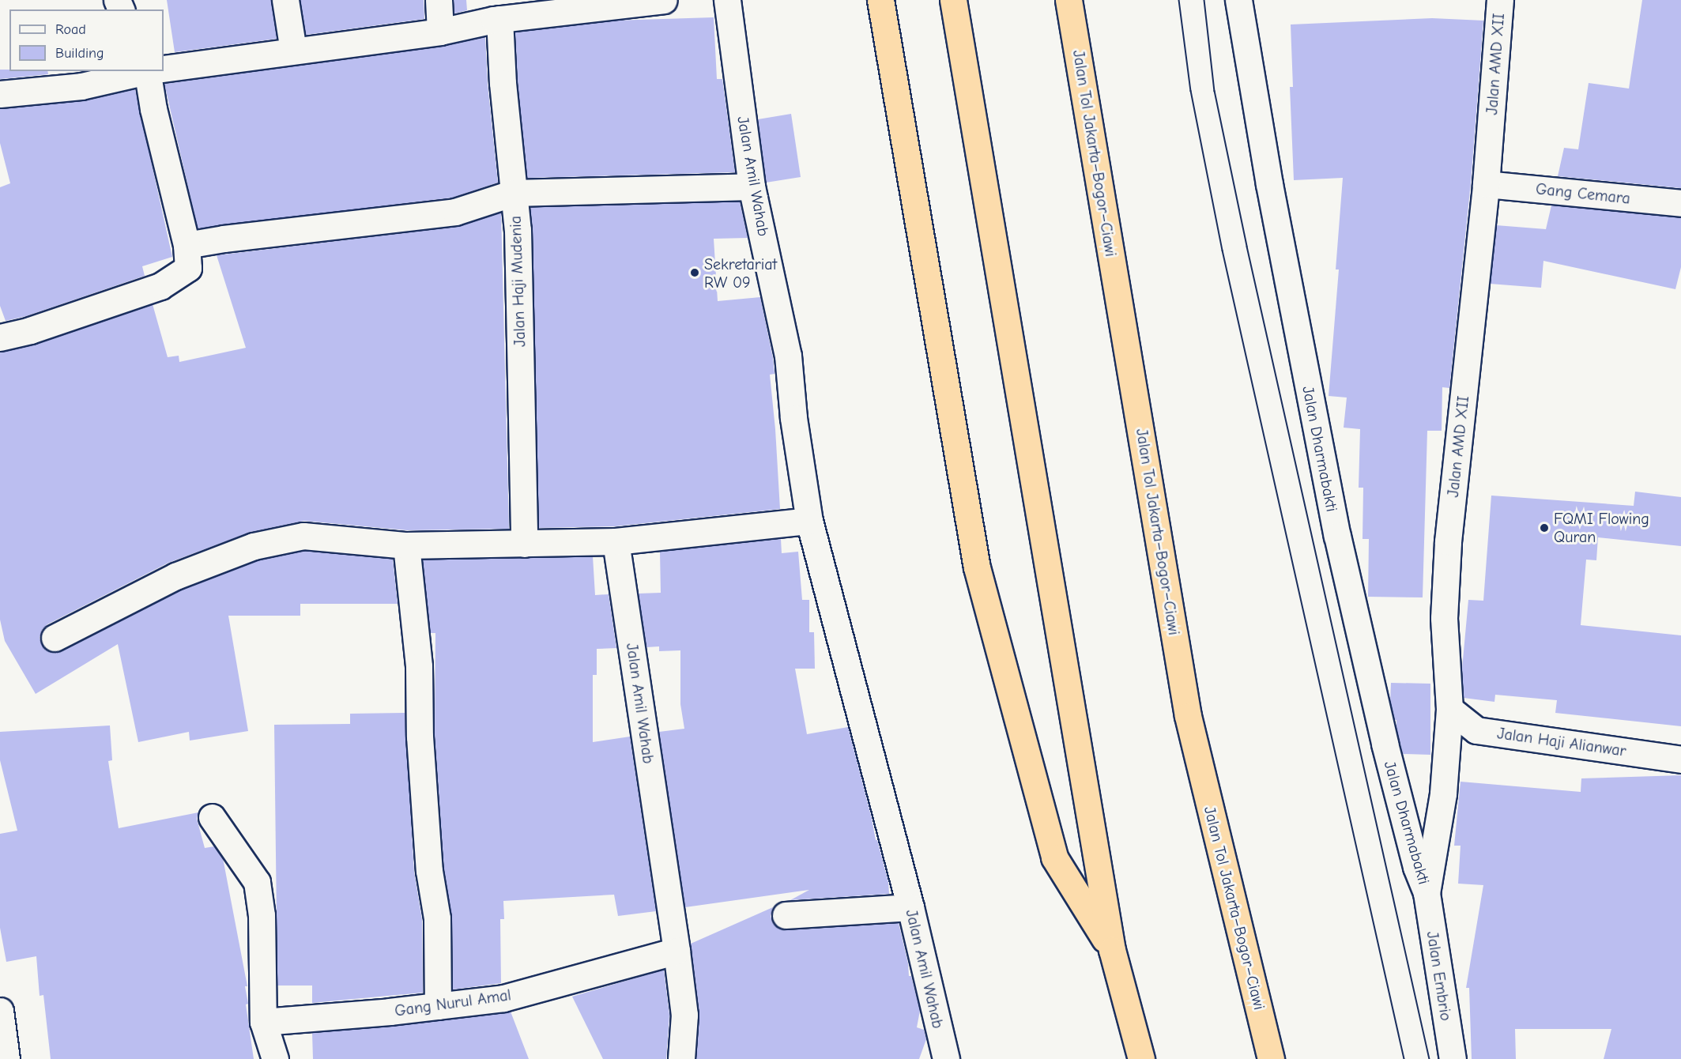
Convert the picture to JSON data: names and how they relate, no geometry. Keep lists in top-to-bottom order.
{
  "streets": {
    "highway": ["Jalan Tol Jakarta–Bogor–Ciawi"],
    "street": [
      "Jalan AMD XII",
      "Jalan Amil Wahab",
      "Gang Cemara",
      "Jalan Haji Mudenia",
      "Jalan Dharmabakti",
      "Jalan Haji Alianwar",
      "Jalan Embrio",
      "Gang Nurul Amal"
    ]
  },
  "crossings": [
    ["Jalan AMD XII", "Gang Cemara"],
    ["Jalan AMD XII", "Jalan Dharmabakti"],
    ["Jalan AMD XII", "Jalan Haji Alianwar"],
    ["Jalan AMD XII", "Jalan Embrio"],
    ["Jalan Amil Wahab", "Gang Nurul Amal"],
    ["Jalan Dharmabakti", "Jalan Embrio"]
  ],
  "places": ["Sekretariat RW 09", "FQMI Flowing Quran"],
  "legend": ["Road", "Building"]
}
